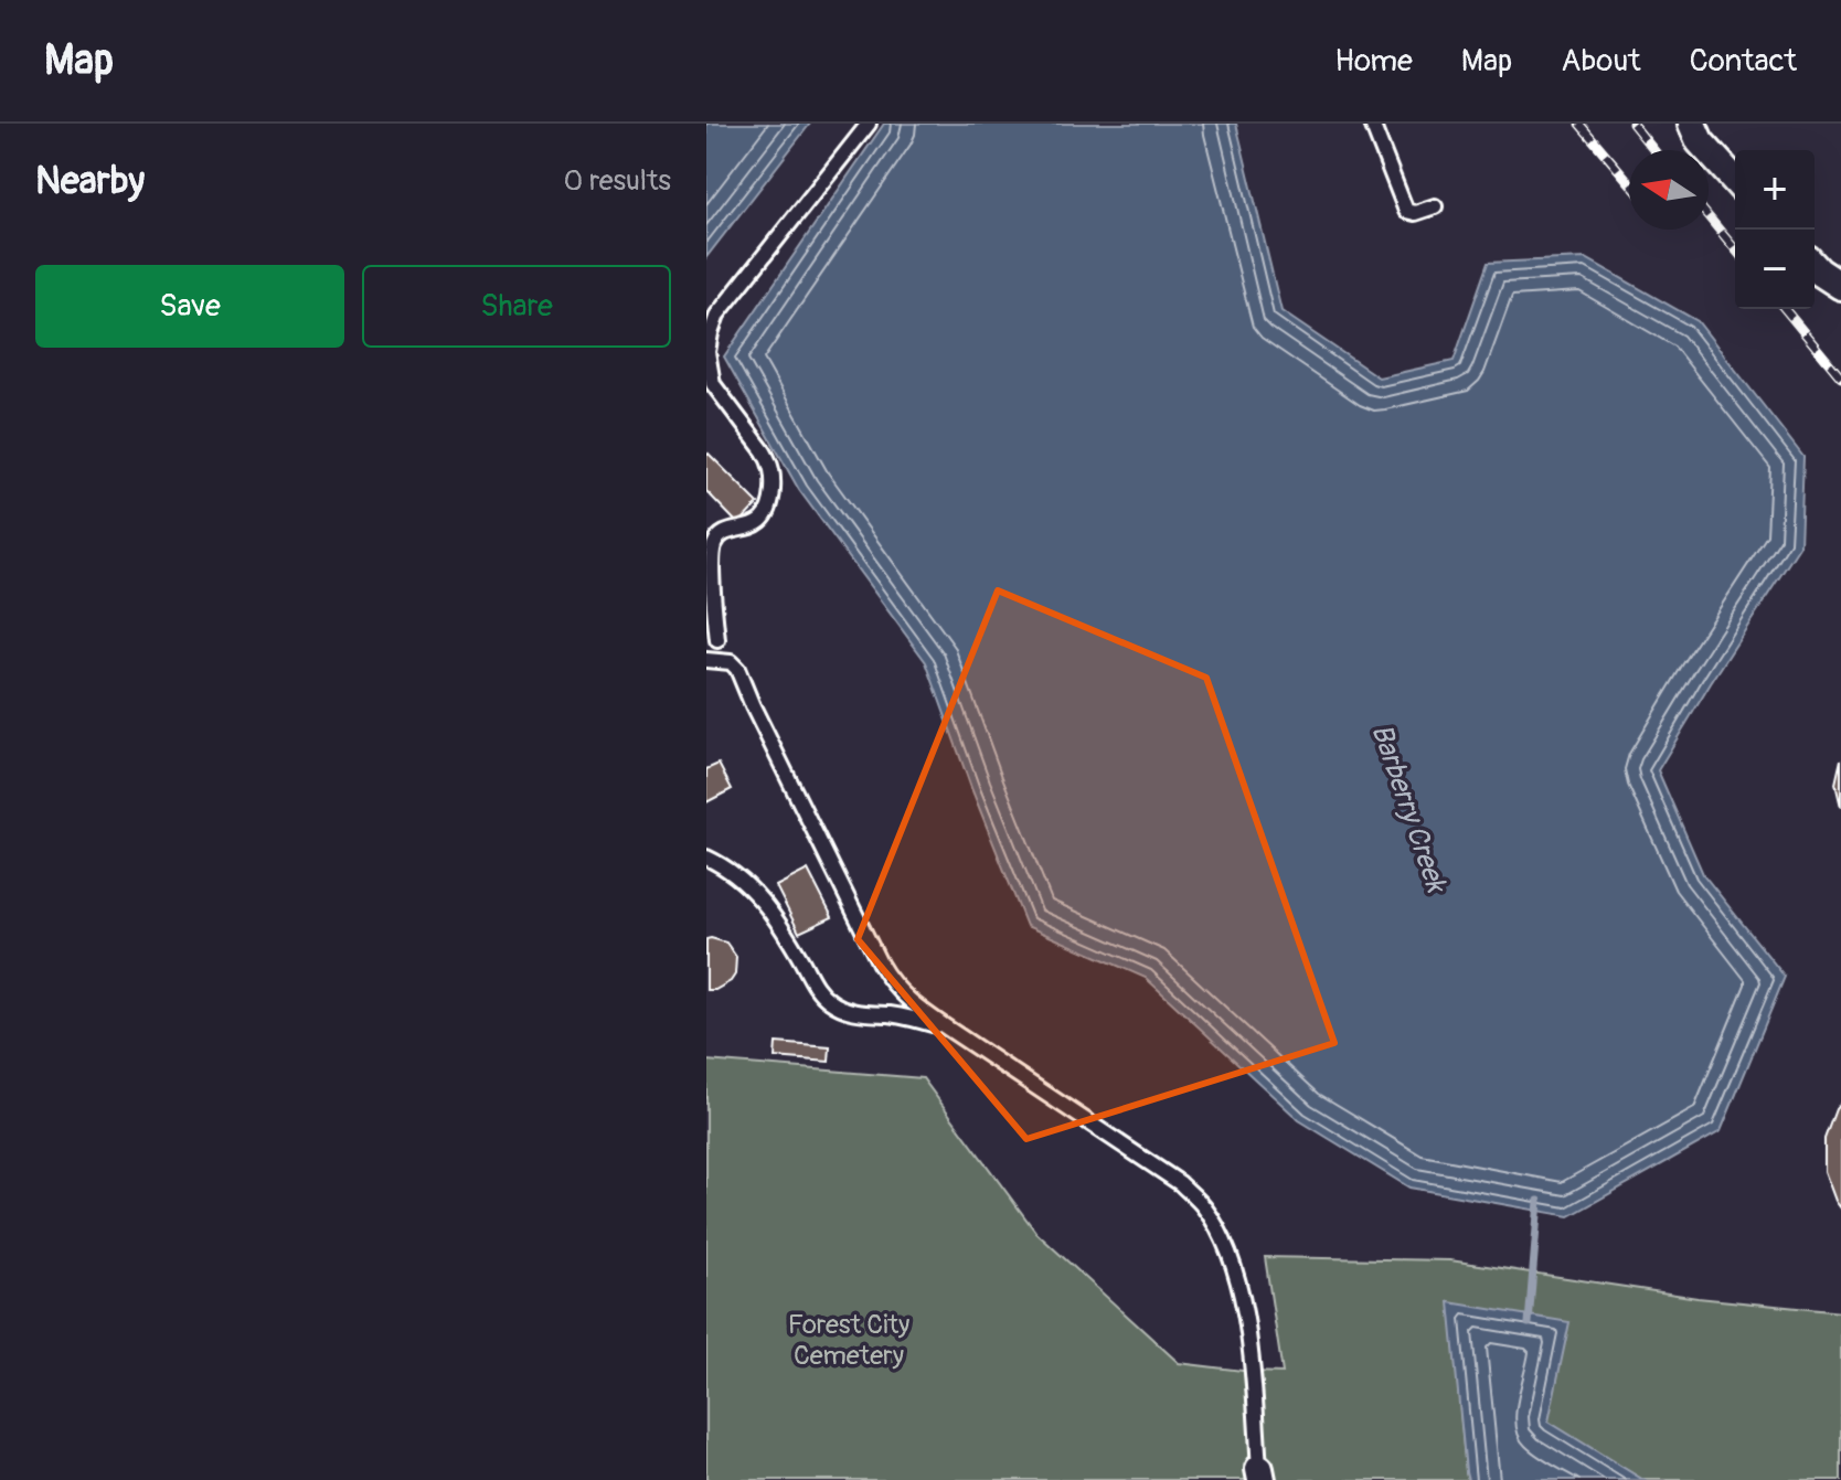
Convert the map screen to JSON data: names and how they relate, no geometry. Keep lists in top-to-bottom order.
{
  "water": ["Barberry Creek"],
  "parks": ["Forest City Cemetery"],
  "north": "left",
  "page": {
    "header": "Map",
    "nav": [
      "Home",
      "Map",
      "About",
      "Contact"
    ],
    "heading": ["Nearby", "0 results"],
    "map_buttons": ["+", "−"],
    "buttons": ["Save", "Share"]
  }
}
